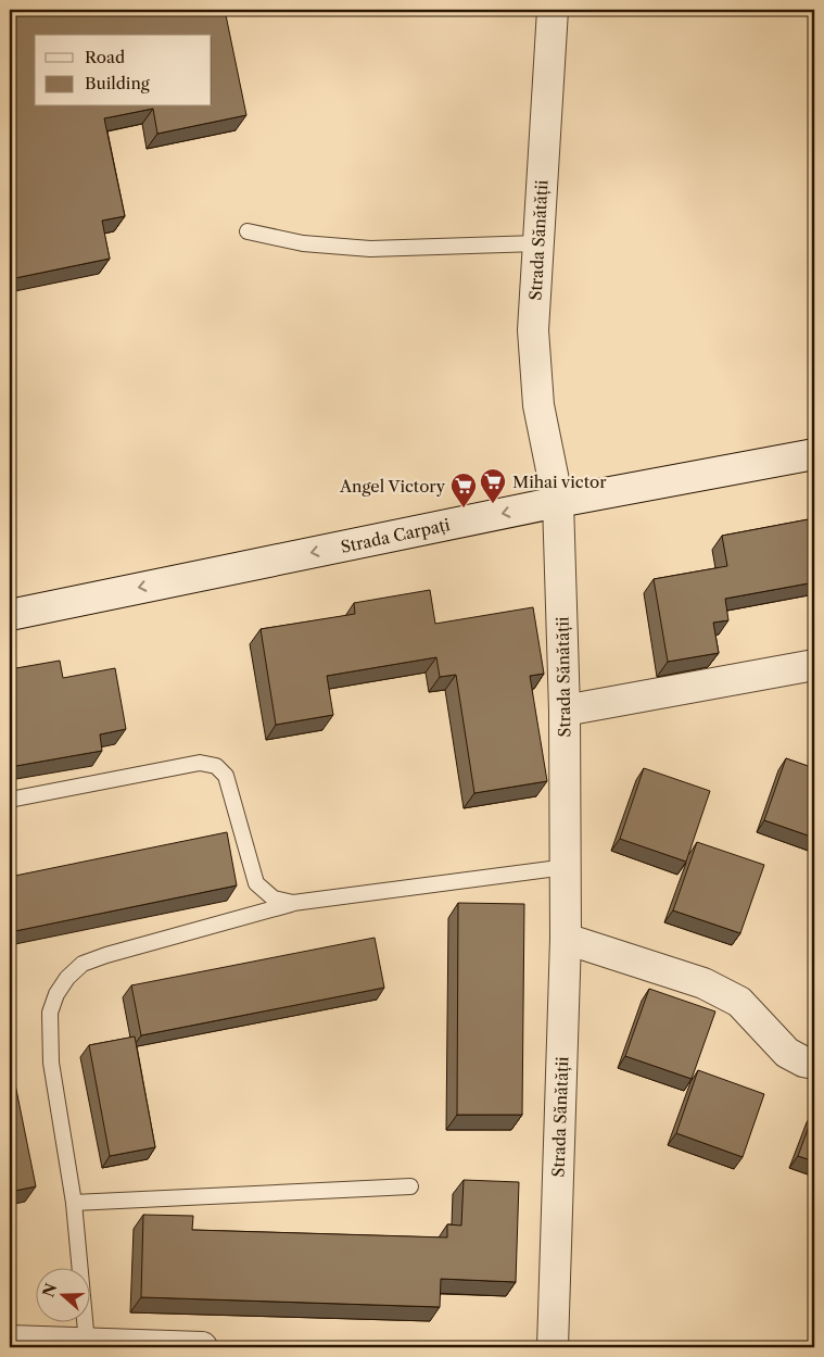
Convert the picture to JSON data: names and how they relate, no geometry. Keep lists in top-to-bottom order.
{
  "streets": {
    "street": ["Strada Sănătății", "Strada Carpați"]
  },
  "crossings": [
    ["Strada Sănătății", "Strada Carpați"]
  ],
  "one_way": ["Strada Carpați"],
  "places": {
    "supermarket": ["Mihai victor", "Angel Victory"]
  },
  "legend": ["Road", "Building"],
  "north": "left"
}
